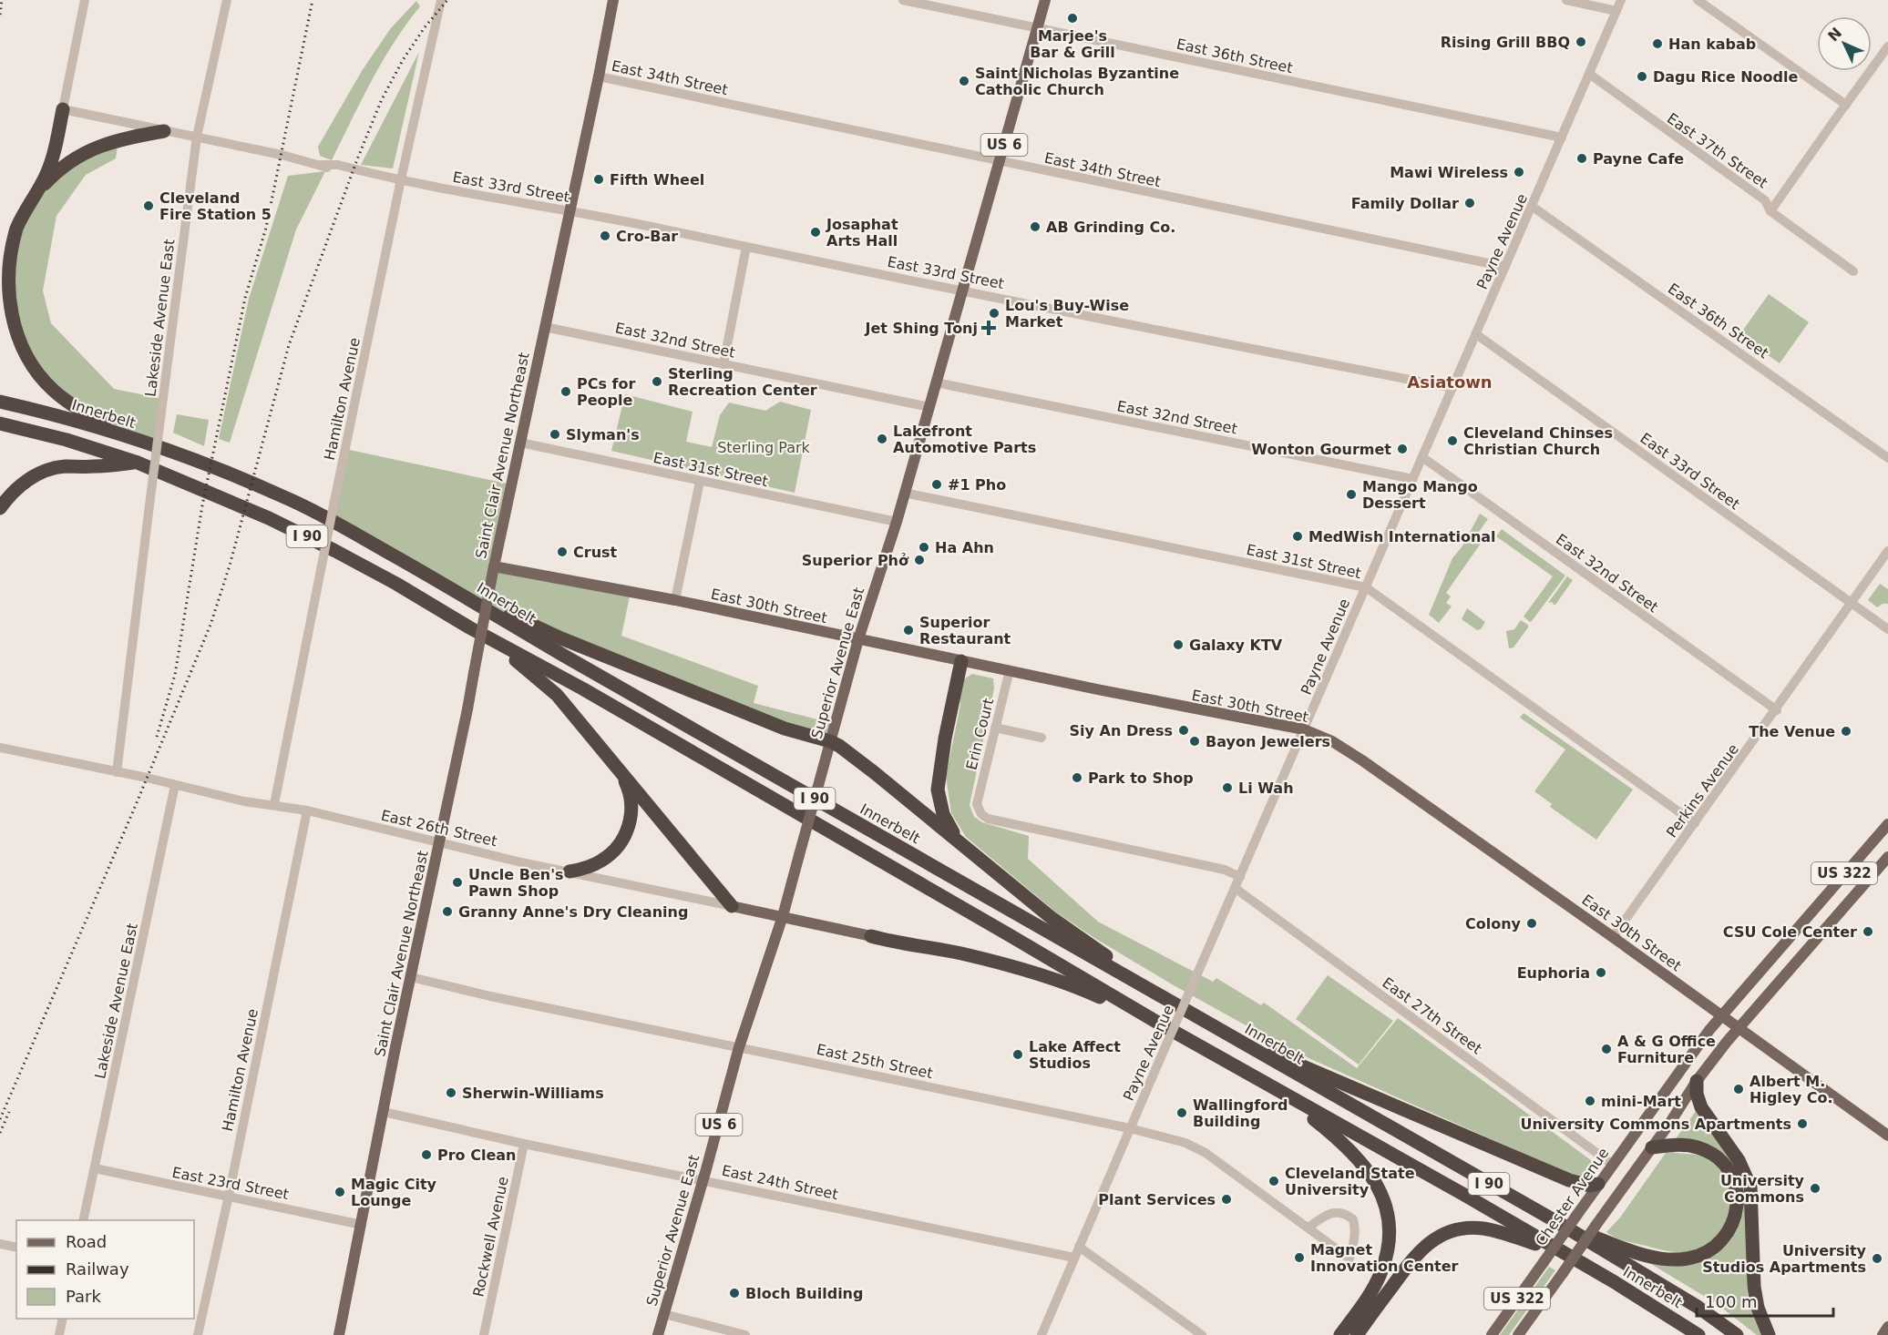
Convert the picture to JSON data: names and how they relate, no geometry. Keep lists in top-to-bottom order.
{
  "streets": {
    "highway": ["Innerbelt", "I 90"],
    "main road": [
      "US 6",
      "Saint Clair Avenue Northeast",
      "East 30th Street",
      "Superior Avenue East",
      "East 26th Street",
      "US 322",
      "Chester Avenue"
    ],
    "street": [
      "East 36th Street",
      "East 34th Street",
      "East 37th Street",
      "East 33rd Street",
      "Payne Avenue",
      "Lakeside Avenue East",
      "East 32nd Street",
      "Hamilton Avenue",
      "East 31st Street",
      "Erin Court",
      "Perkins Avenue",
      "East 27th Street",
      "East 25th Street",
      "East 24th Street",
      "East 23rd Street",
      "Rockwell Avenue"
    ]
  },
  "crossings": [
    ["East 36th Street", "Payne Avenue"],
    ["East 36th Street", "Superior Avenue East"],
    ["East 34th Street", "Payne Avenue"],
    ["East 34th Street", "Saint Clair Avenue Northeast"],
    ["East 34th Street", "Superior Avenue East"],
    ["East 37th Street", "Payne Avenue"],
    ["East 33rd Street", "Payne Avenue"],
    ["East 33rd Street", "Lakeside Avenue East"],
    ["East 33rd Street", "Hamilton Avenue"],
    ["East 33rd Street", "Saint Clair Avenue Northeast"],
    ["East 33rd Street", "Superior Avenue East"],
    ["East 33rd Street", "Perkins Avenue"],
    ["Payne Avenue", "East 32nd Street"],
    ["Payne Avenue", "East 31st Street"],
    ["Payne Avenue", "East 30th Street"],
    ["Payne Avenue", "Erin Court"],
    ["Payne Avenue", "East 27th Street"],
    ["Payne Avenue", "East 25th Street"],
    ["Payne Avenue", "East 24th Street"],
    ["Lakeside Avenue East", "East 26th Street"],
    ["Lakeside Avenue East", "East 23rd Street"],
    ["East 32nd Street", "Saint Clair Avenue Northeast"],
    ["East 32nd Street", "Superior Avenue East"],
    ["East 32nd Street", "Perkins Avenue"],
    ["Hamilton Avenue", "East 26th Street"],
    ["Hamilton Avenue", "East 23rd Street"],
    ["Saint Clair Avenue Northeast", "East 31st Street"],
    ["Saint Clair Avenue Northeast", "East 30th Street"],
    ["Saint Clair Avenue Northeast", "East 26th Street"],
    ["Saint Clair Avenue Northeast", "East 25th Street"],
    ["Saint Clair Avenue Northeast", "East 24th Street"],
    ["Saint Clair Avenue Northeast", "East 23rd Street"],
    ["East 31st Street", "Superior Avenue East"],
    ["East 31st Street", "Perkins Avenue"],
    ["East 30th Street", "Superior Avenue East"],
    ["East 30th Street", "Erin Court"],
    ["East 30th Street", "Perkins Avenue"],
    ["East 30th Street", "US 322"],
    ["East 30th Street", "Chester Avenue"],
    ["Superior Avenue East", "East 26th Street"],
    ["Superior Avenue East", "East 25th Street"],
    ["Superior Avenue East", "East 24th Street"],
    ["East 27th Street", "Chester Avenue"],
    ["East 24th Street", "Rockwell Avenue"]
  ],
  "districts": ["Asiatown"],
  "parks": ["Sterling Park"],
  "places": {
    "other": [
      "Marjee's Bar & Grill",
      "Rising Grill BBQ",
      "Han kabab",
      "Dagu Rice Noodle",
      "Saint Nicholas Byzantine Catholic Church",
      "Payne Cafe",
      "Mawi Wireless",
      "Fifth Wheel",
      "Family Dollar",
      "Cleveland Fire Station 5",
      "AB Grinding Co.",
      "Josaphat Arts Hall",
      "Cro-Bar",
      "Lou's Buy-Wise Market",
      "Sterling Recreation Center",
      "PCs for People",
      "Slyman's",
      "Lakefront Automotive Parts",
      "Cleveland Chinses Christian Church",
      "Wonton Gourmet",
      "#1 Pho",
      "Mango Mango Dessert",
      "MedWish International",
      "Ha Ahn",
      "Crust",
      "Superior Phở",
      "Superior Restaurant",
      "Galaxy KTV",
      "Siy An Dress",
      "The Venue",
      "Bayon Jewelers",
      "Park to Shop",
      "Li Wah",
      "Uncle Ben's Pawn Shop",
      "Granny Anne's Dry Cleaning",
      "Colony",
      "CSU Cole Center",
      "Euphoria",
      "A & G Office Furniture",
      "Lake Affect Studios",
      "Albert M. Higley Co.",
      "Sherwin-Williams",
      "mini-Mart",
      "Wallingford Building",
      "University Commons Apartments",
      "Pro Clean",
      "Cleveland State University",
      "University Commons",
      "Magic City Lounge",
      "Plant Services",
      "Magnet Innovation Center",
      "University Studios Apartments",
      "Bloch Building"
    ],
    "health": ["Jet Shing Tonj"]
  },
  "legend": ["Road", "Railway", "Park"],
  "scale_bar": "100 m",
  "north": "top left"
}
